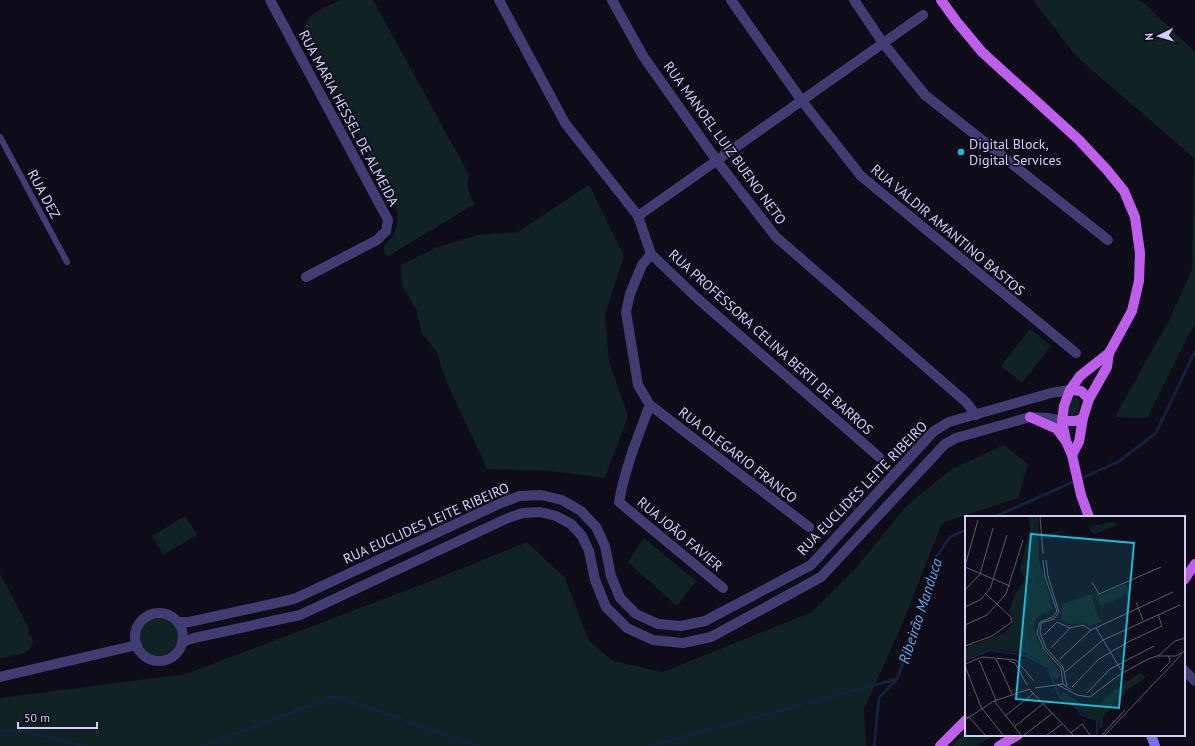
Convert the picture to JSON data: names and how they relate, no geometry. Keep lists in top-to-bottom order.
{
  "streets": {
    "street": [
      "RUA MARIA HESSEL DE ALMEIDA",
      "RUA MANOEL LUIZ BUENO NETO",
      "RUA VALDIR AMANTINO BASTOS",
      "RUA PROFESSORA CELINA BERTI DE BARROS",
      "RUA OLEGARIO FRANCO",
      "RUA EUCLIDES LEITE RIBEIRO",
      "RUA JOÃO FAVIER"
    ],
    "lane": ["RUA DEZ"]
  },
  "crossings": [
    ["RUA MANOEL LUIZ BUENO NETO", "RUA EUCLIDES LEITE RIBEIRO"],
    ["RUA OLEGARIO FRANCO", "RUA JOÃO FAVIER"]
  ],
  "water": ["Ribeirão Manduca"],
  "places": ["Digital Block, Digital Services"],
  "scale_bar": "50 m",
  "north": "left"
}
